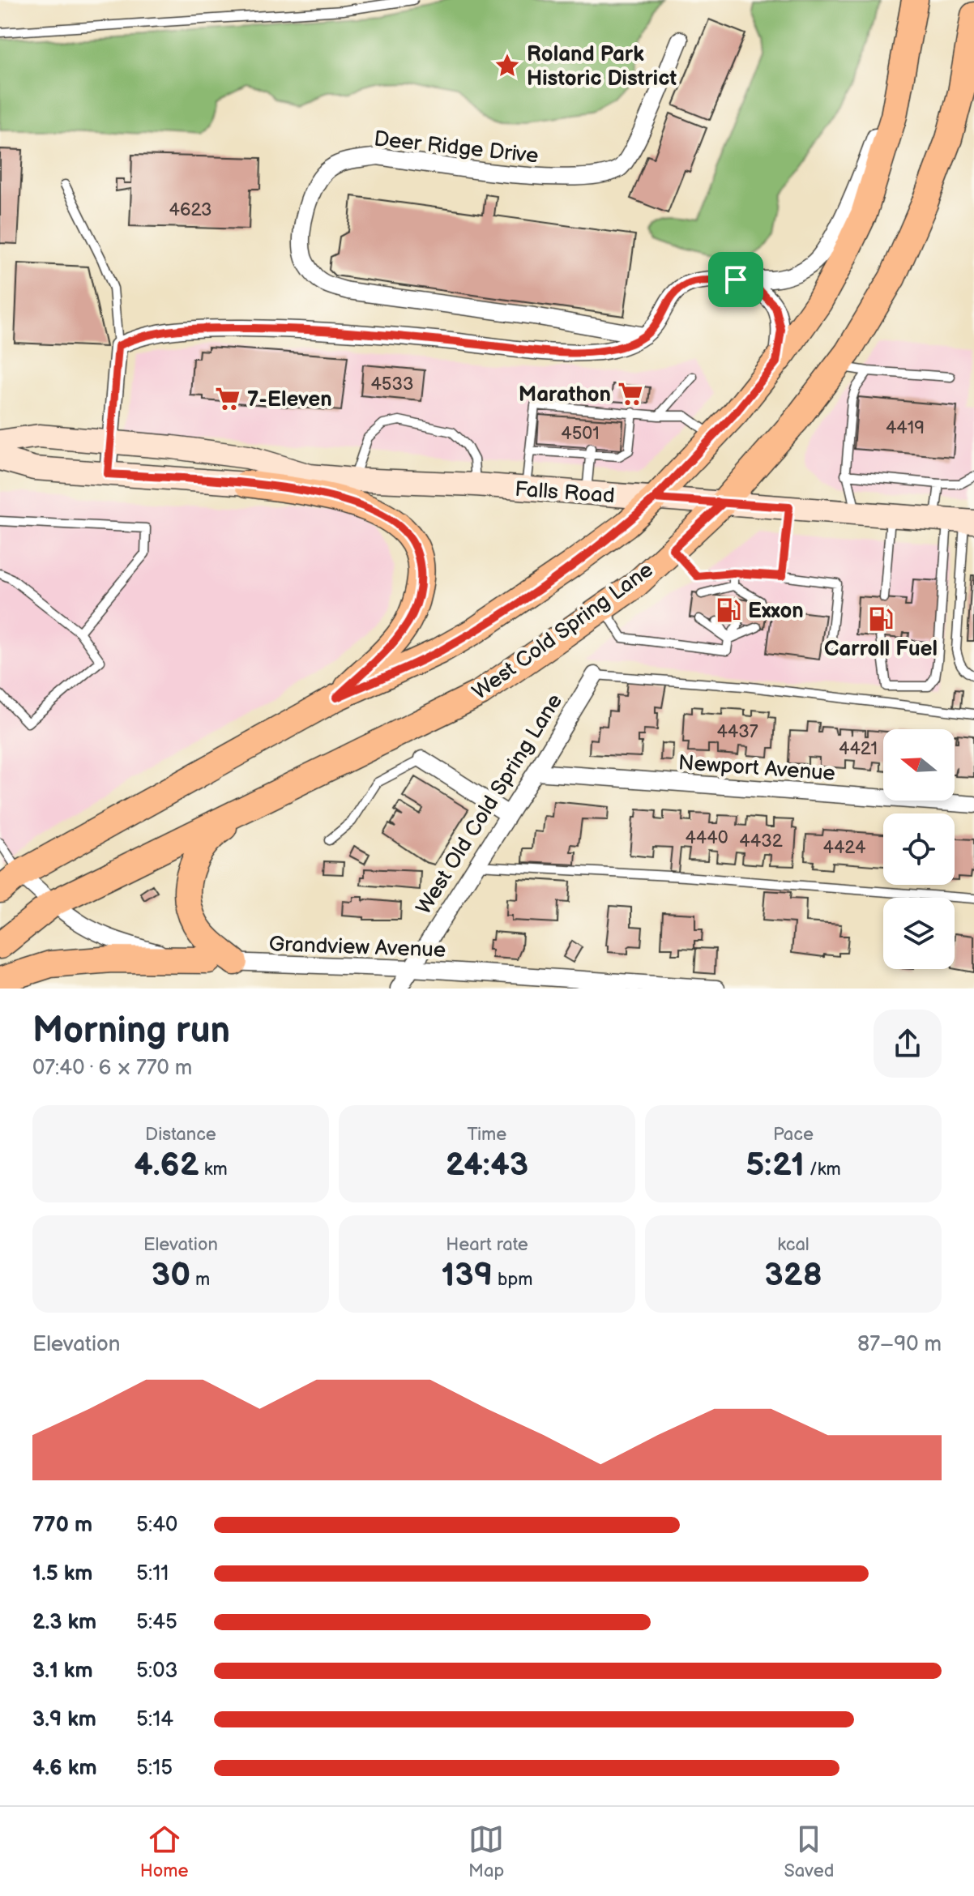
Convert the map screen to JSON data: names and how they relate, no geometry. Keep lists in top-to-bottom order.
{
  "streets": {
    "main road": ["Falls Road", "West Cold Spring Lane"],
    "street": [
      "Deer Ridge Drive",
      "Newport Avenue",
      "West Old Cold Spring Lane",
      "Grandview Avenue"
    ]
  },
  "crossings": [
    ["Falls Road", "West Cold Spring Lane"],
    ["West Cold Spring Lane", "Grandview Avenue"],
    ["Newport Avenue", "West Old Cold Spring Lane"],
    ["West Old Cold Spring Lane", "Grandview Avenue"]
  ],
  "places": {
    "place": ["Roland Park Historic District"],
    "supermarket": ["Marathon", "7-Eleven"],
    "fuel station": ["Exxon", "Carroll Fuel"]
  },
  "house_numbers": [
    "4623",
    "4533",
    "4419",
    "4501",
    "4437",
    "4421",
    "4440",
    "4432",
    "4424"
  ],
  "north": "left",
  "page": {
    "heading": ["Morning run", "07:40 · 6 × 770 m"],
    "stats": [
      ["Distance", "4.62 km"],
      ["Time", "24:43"],
      ["Pace", "5:21 /km"],
      ["Elevation", "30 m"],
      ["Heart rate", "139 bpm"],
      ["kcal", "328"]
    ],
    "chart": ["Elevation", "87–90 m"],
    "list": [
      {
        "name": "770 m",
        "note": "5:40"
      },
      {
        "name": "1.5 km",
        "note": "5:11"
      },
      {
        "name": "2.3 km",
        "note": "5:45"
      },
      {
        "name": "3.1 km",
        "note": "5:03"
      },
      {
        "name": "3.9 km",
        "note": "5:14"
      },
      {
        "name": "4.6 km",
        "note": "5:15"
      }
    ],
    "tabs": ["Home", "Map", "Saved"]
  }
}
